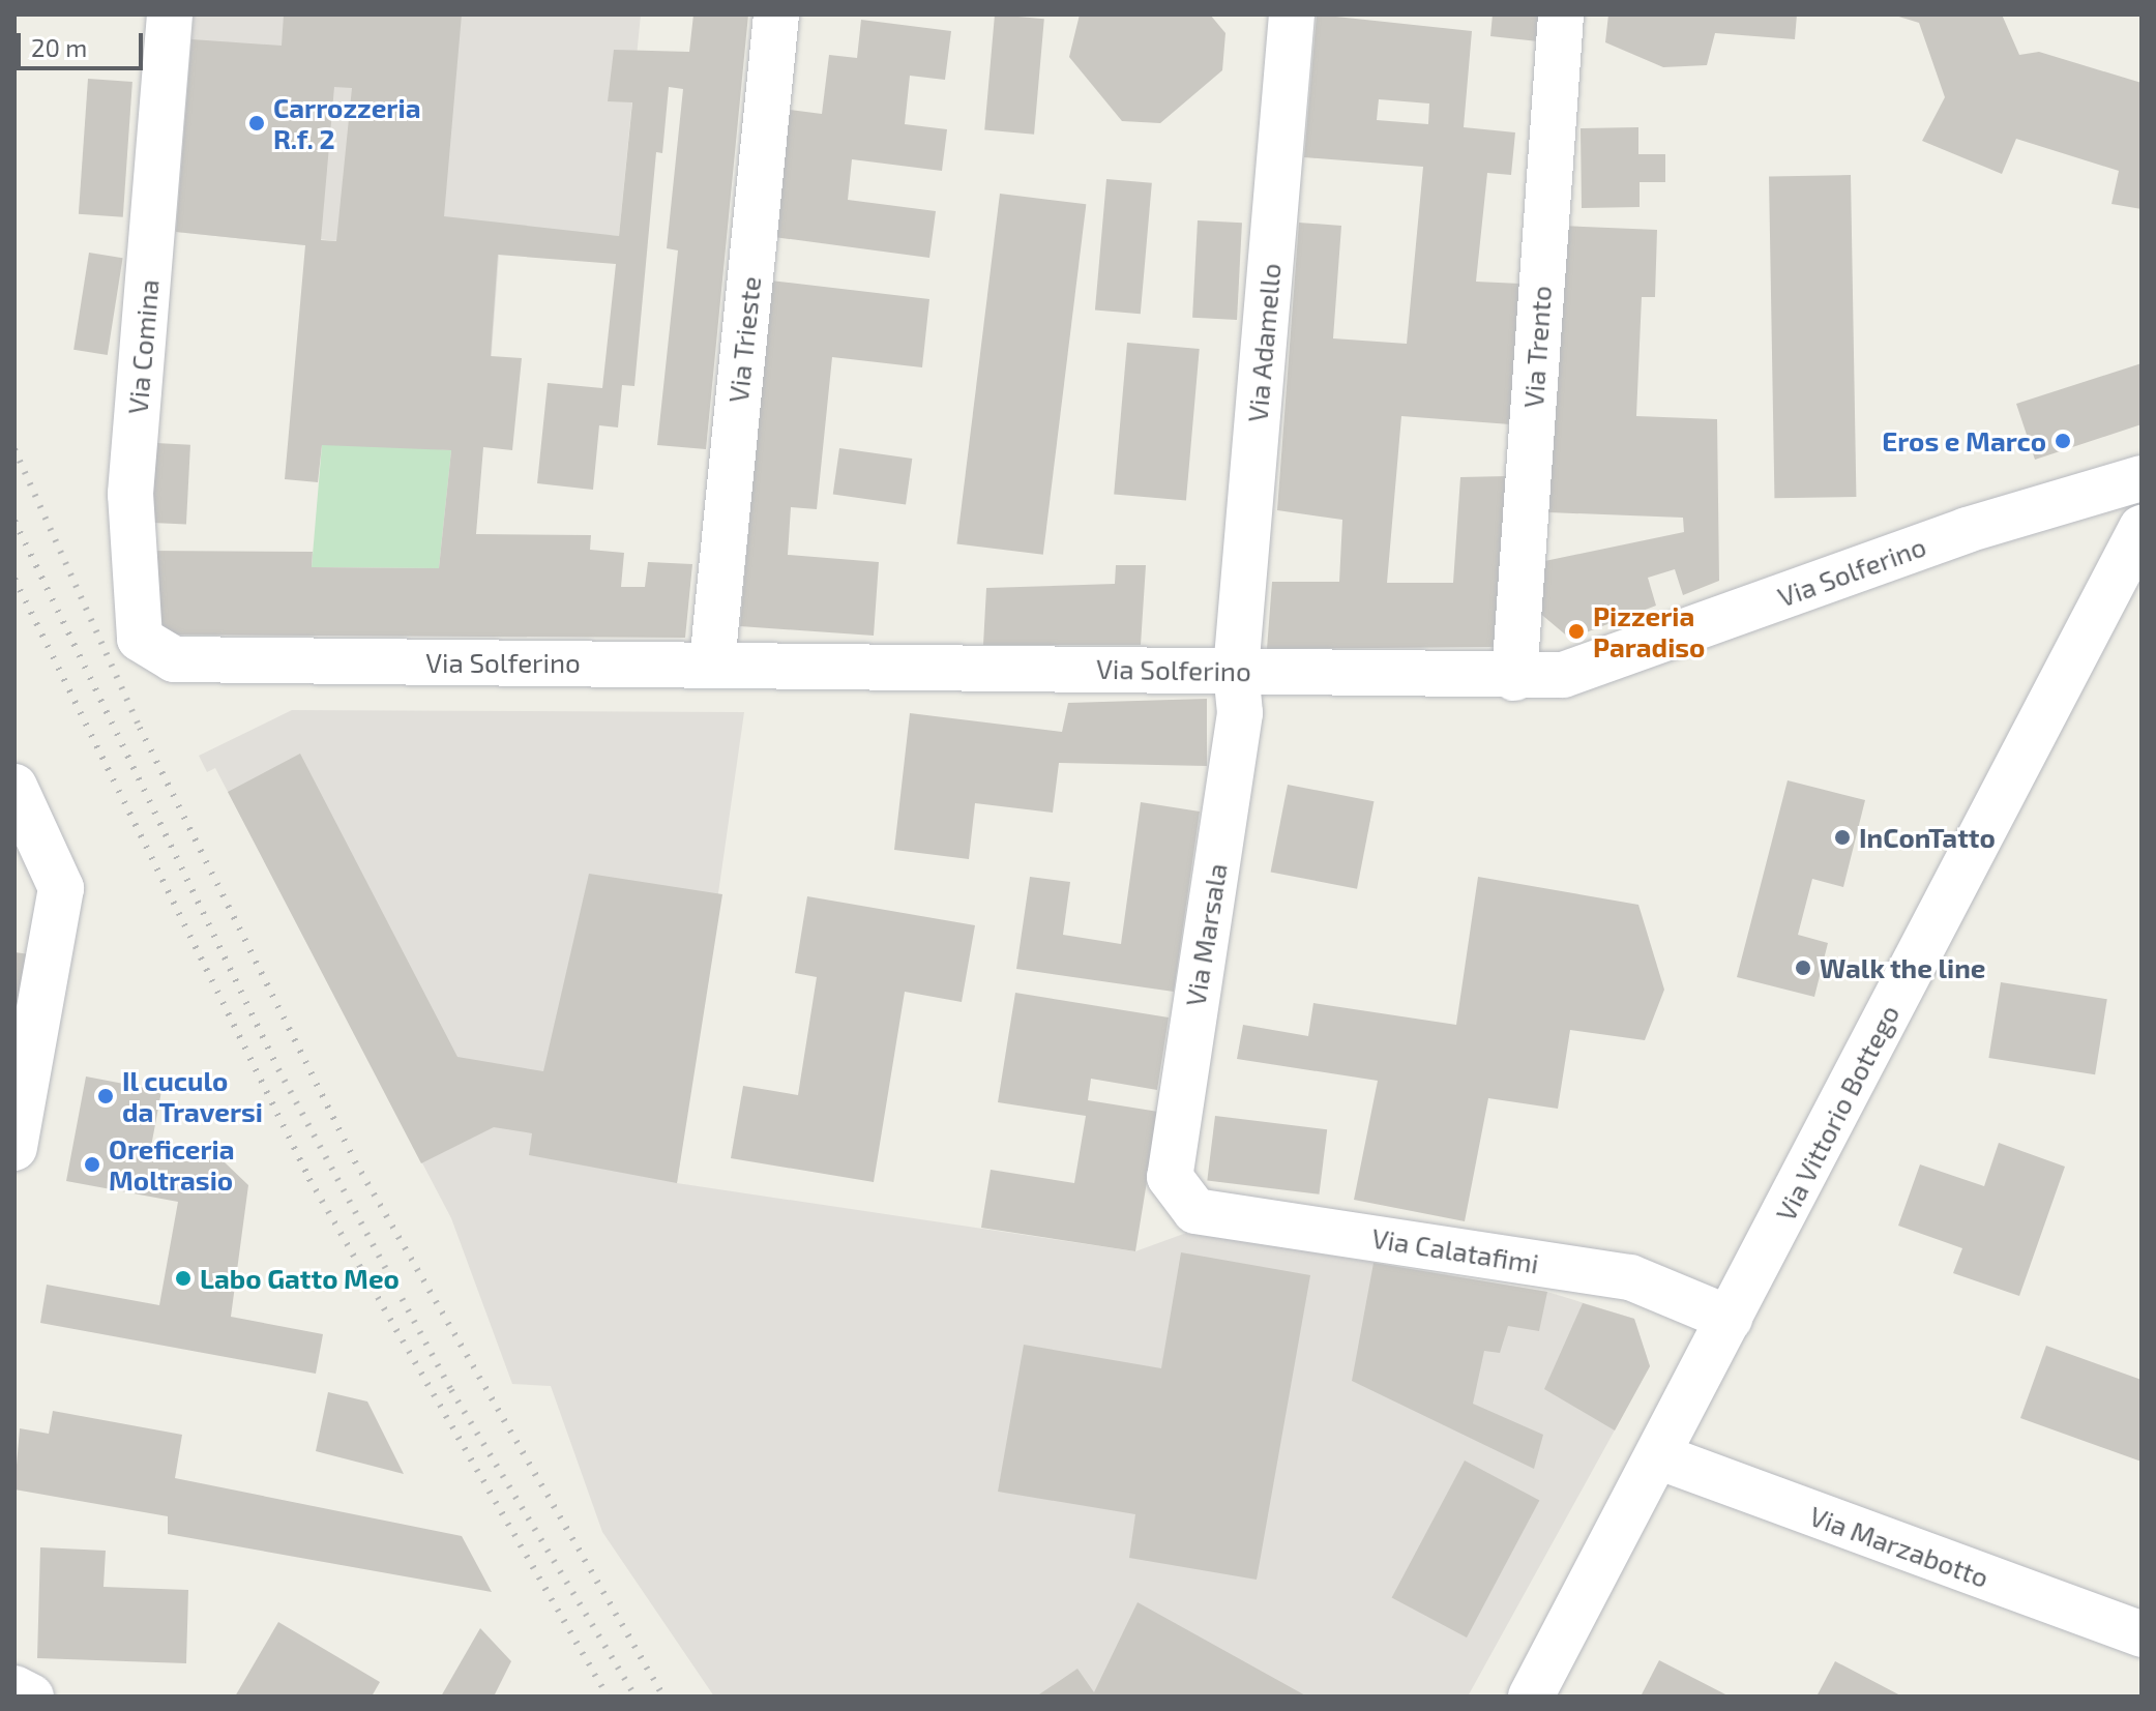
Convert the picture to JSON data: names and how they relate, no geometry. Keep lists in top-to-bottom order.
{
  "streets": {
    "street": [
      "Via Trieste",
      "Via Adamello",
      "Via Comina",
      "Via Trento",
      "Via Solferino",
      "Via Marsala",
      "Via Vittorio Bottego",
      "Via Calatafimi",
      "Via Marzabotto"
    ]
  },
  "crossings": [
    ["Via Trieste", "Via Solferino"],
    ["Via Adamello", "Via Solferino"],
    ["Via Adamello", "Via Marsala"],
    ["Via Comina", "Via Solferino"],
    ["Via Trento", "Via Solferino"],
    ["Via Solferino", "Via Marsala"],
    ["Via Marsala", "Via Calatafimi"],
    ["Via Vittorio Bottego", "Via Calatafimi"],
    ["Via Vittorio Bottego", "Via Marzabotto"]
  ],
  "places": [
    "Carrozzeria R.f. 2",
    "Eros e Marco",
    "Pizzeria Paradiso",
    "InConTatto",
    "Walk the line",
    "Il cuculo da Traversi",
    "Oreficeria Moltrasio",
    "Labo Gatto Meo"
  ],
  "scale_bar": "20 m"
}
